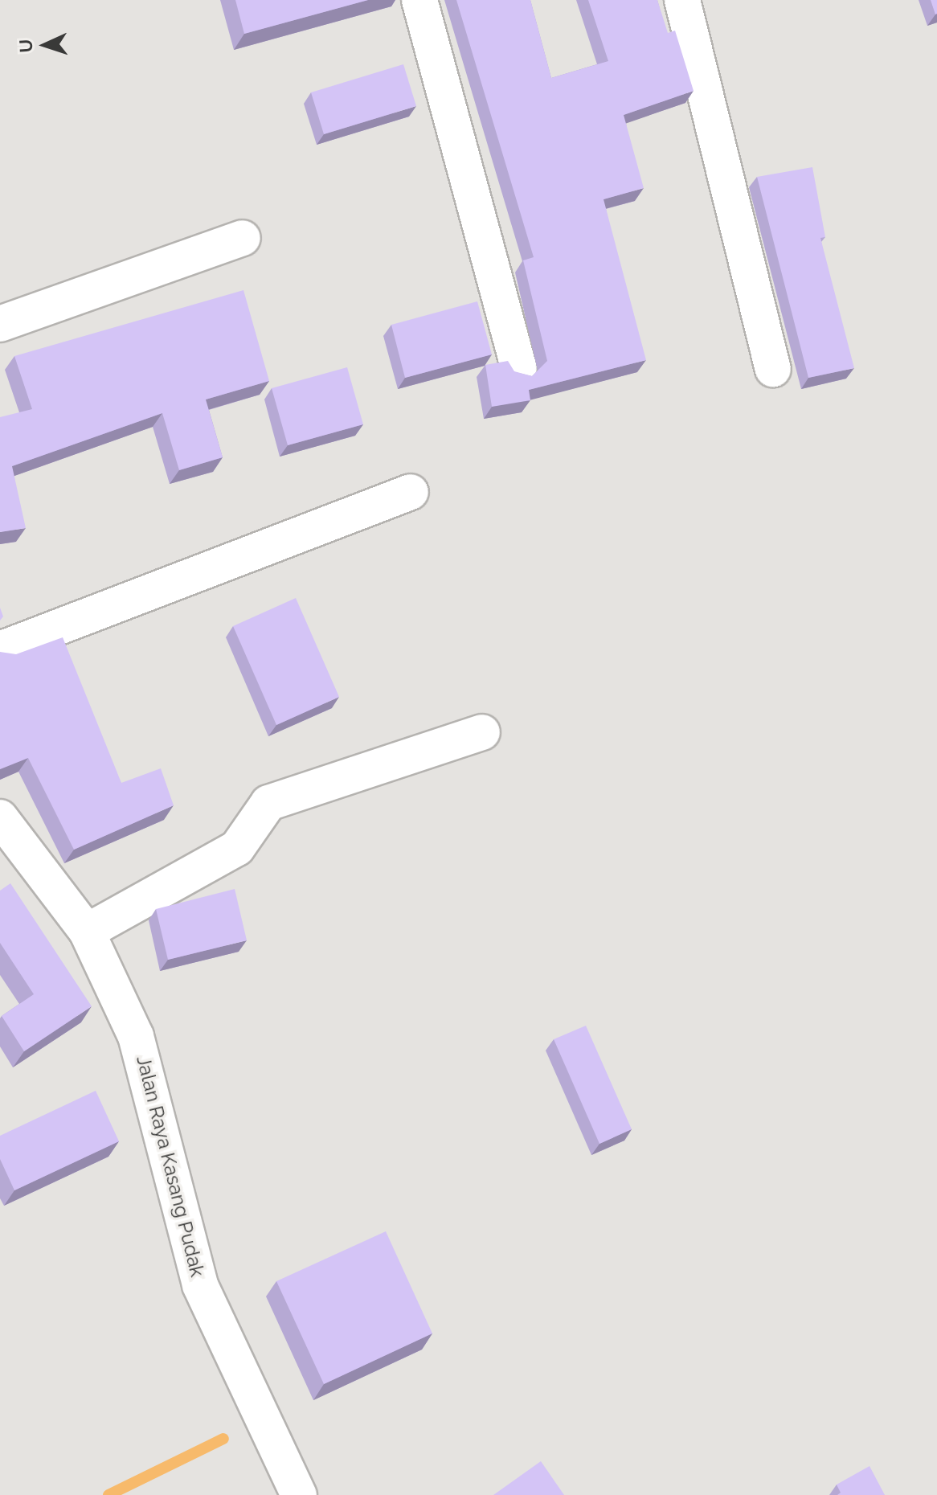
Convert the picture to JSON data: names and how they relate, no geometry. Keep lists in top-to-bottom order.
{
  "streets": {
    "street": ["Jalan Raya Kasang Pudak"]
  },
  "north": "left"
}
